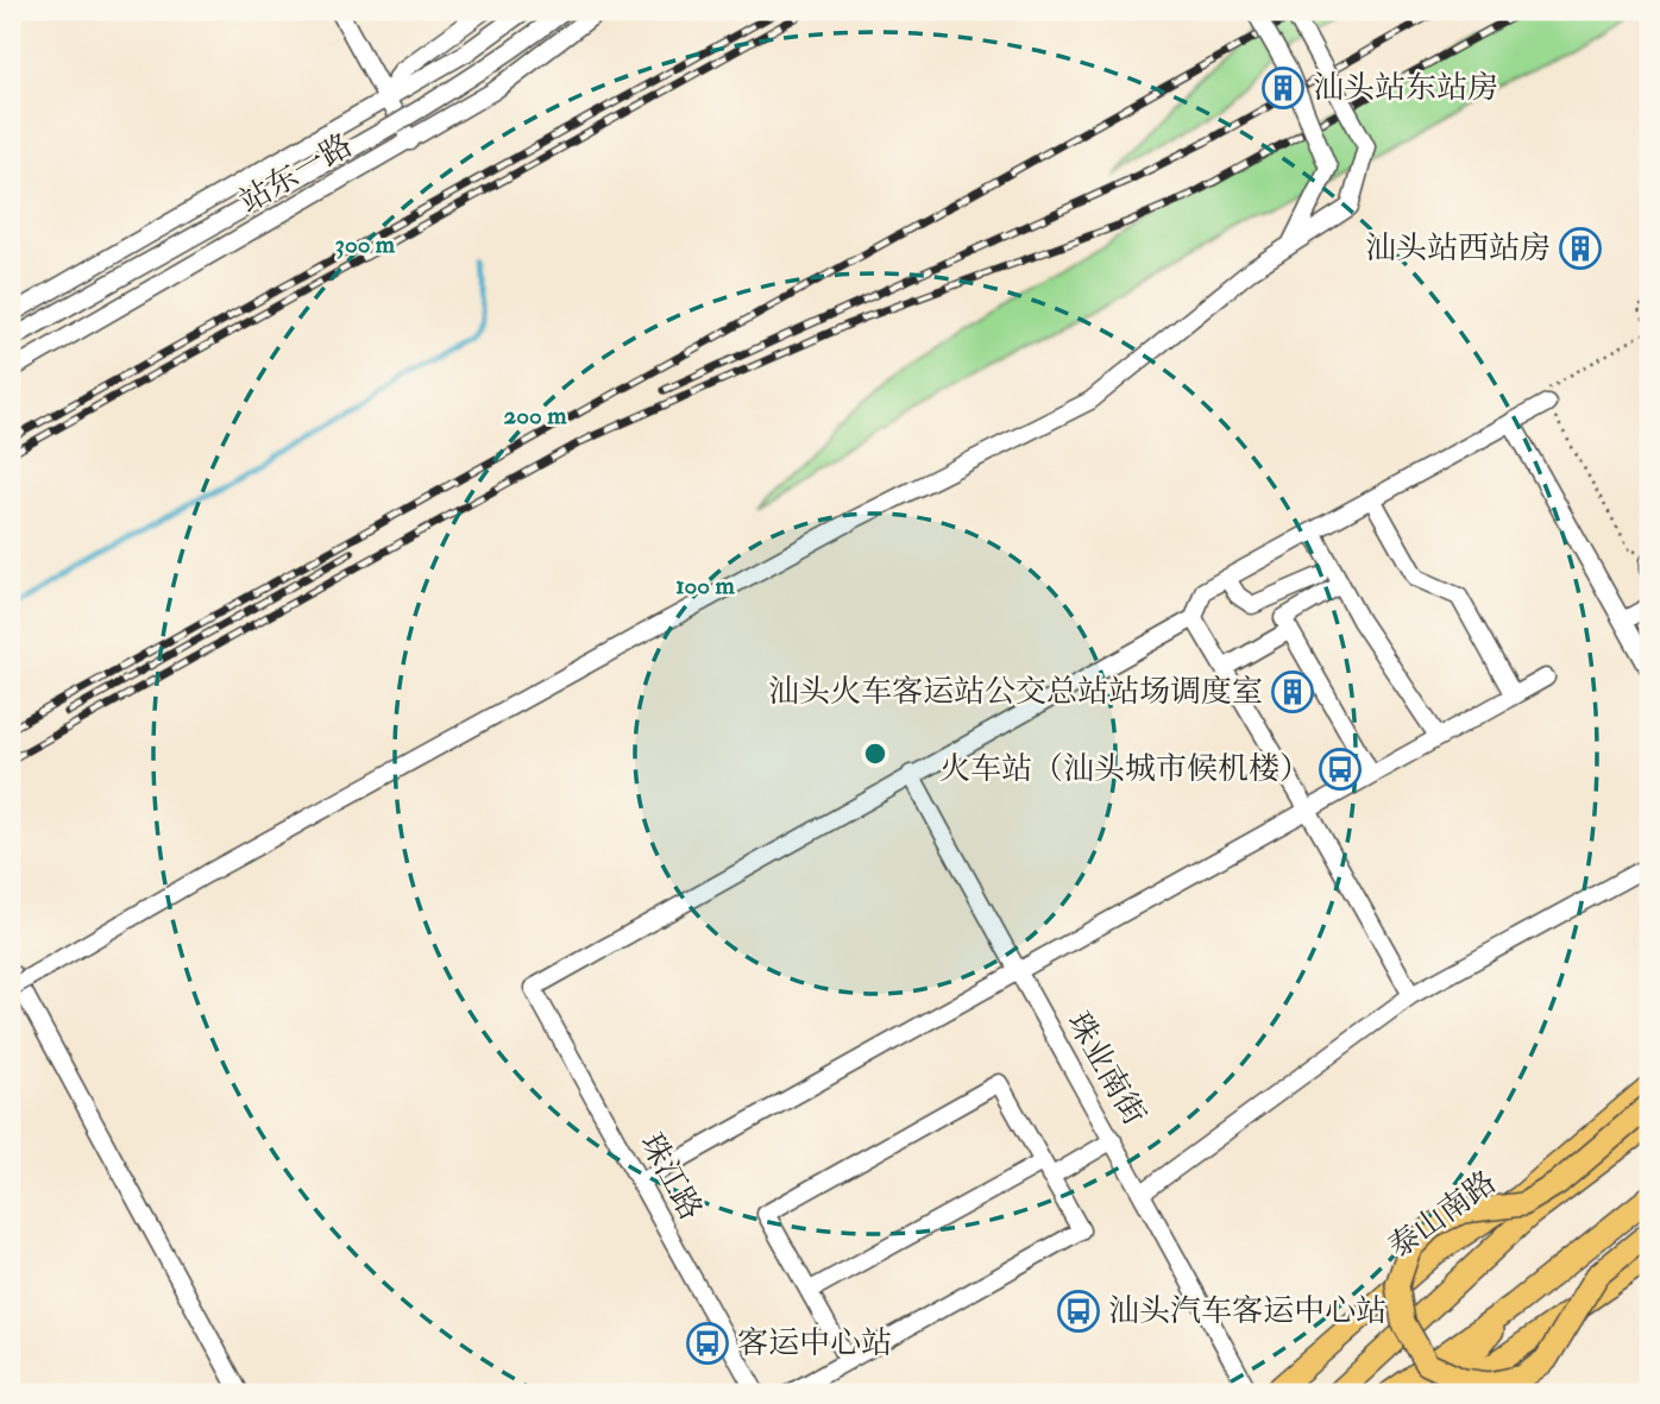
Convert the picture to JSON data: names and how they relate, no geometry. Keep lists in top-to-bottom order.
{
  "streets": {
    "highway": ["泰山南路"],
    "street": ["站东一路", "珠业南街", "珠江路"]
  },
  "crossings": [
    ["珠业南街", "珠江路"]
  ],
  "places": {
    "building": ["汕头站东站房", "汕头站西站房", "汕头火车客运站公交总站站场调度室"],
    "bus stop": ["火车站（汕头城市候机楼）", "汕头汽车客运中心站", "客运中心站"]
  },
  "rings": ["300 m", "200 m", "100 m"]
}
